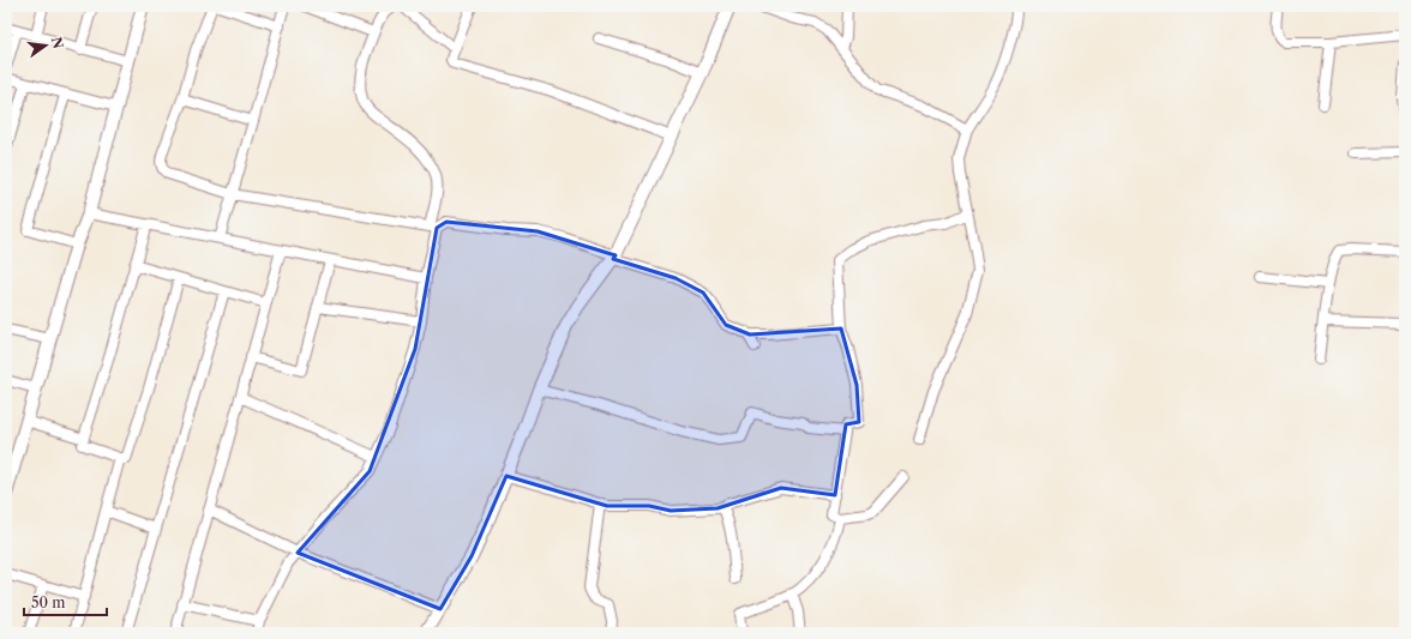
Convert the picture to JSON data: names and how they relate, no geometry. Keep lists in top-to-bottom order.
{
  "scale_bar": "50 m",
  "north": "right"
}
